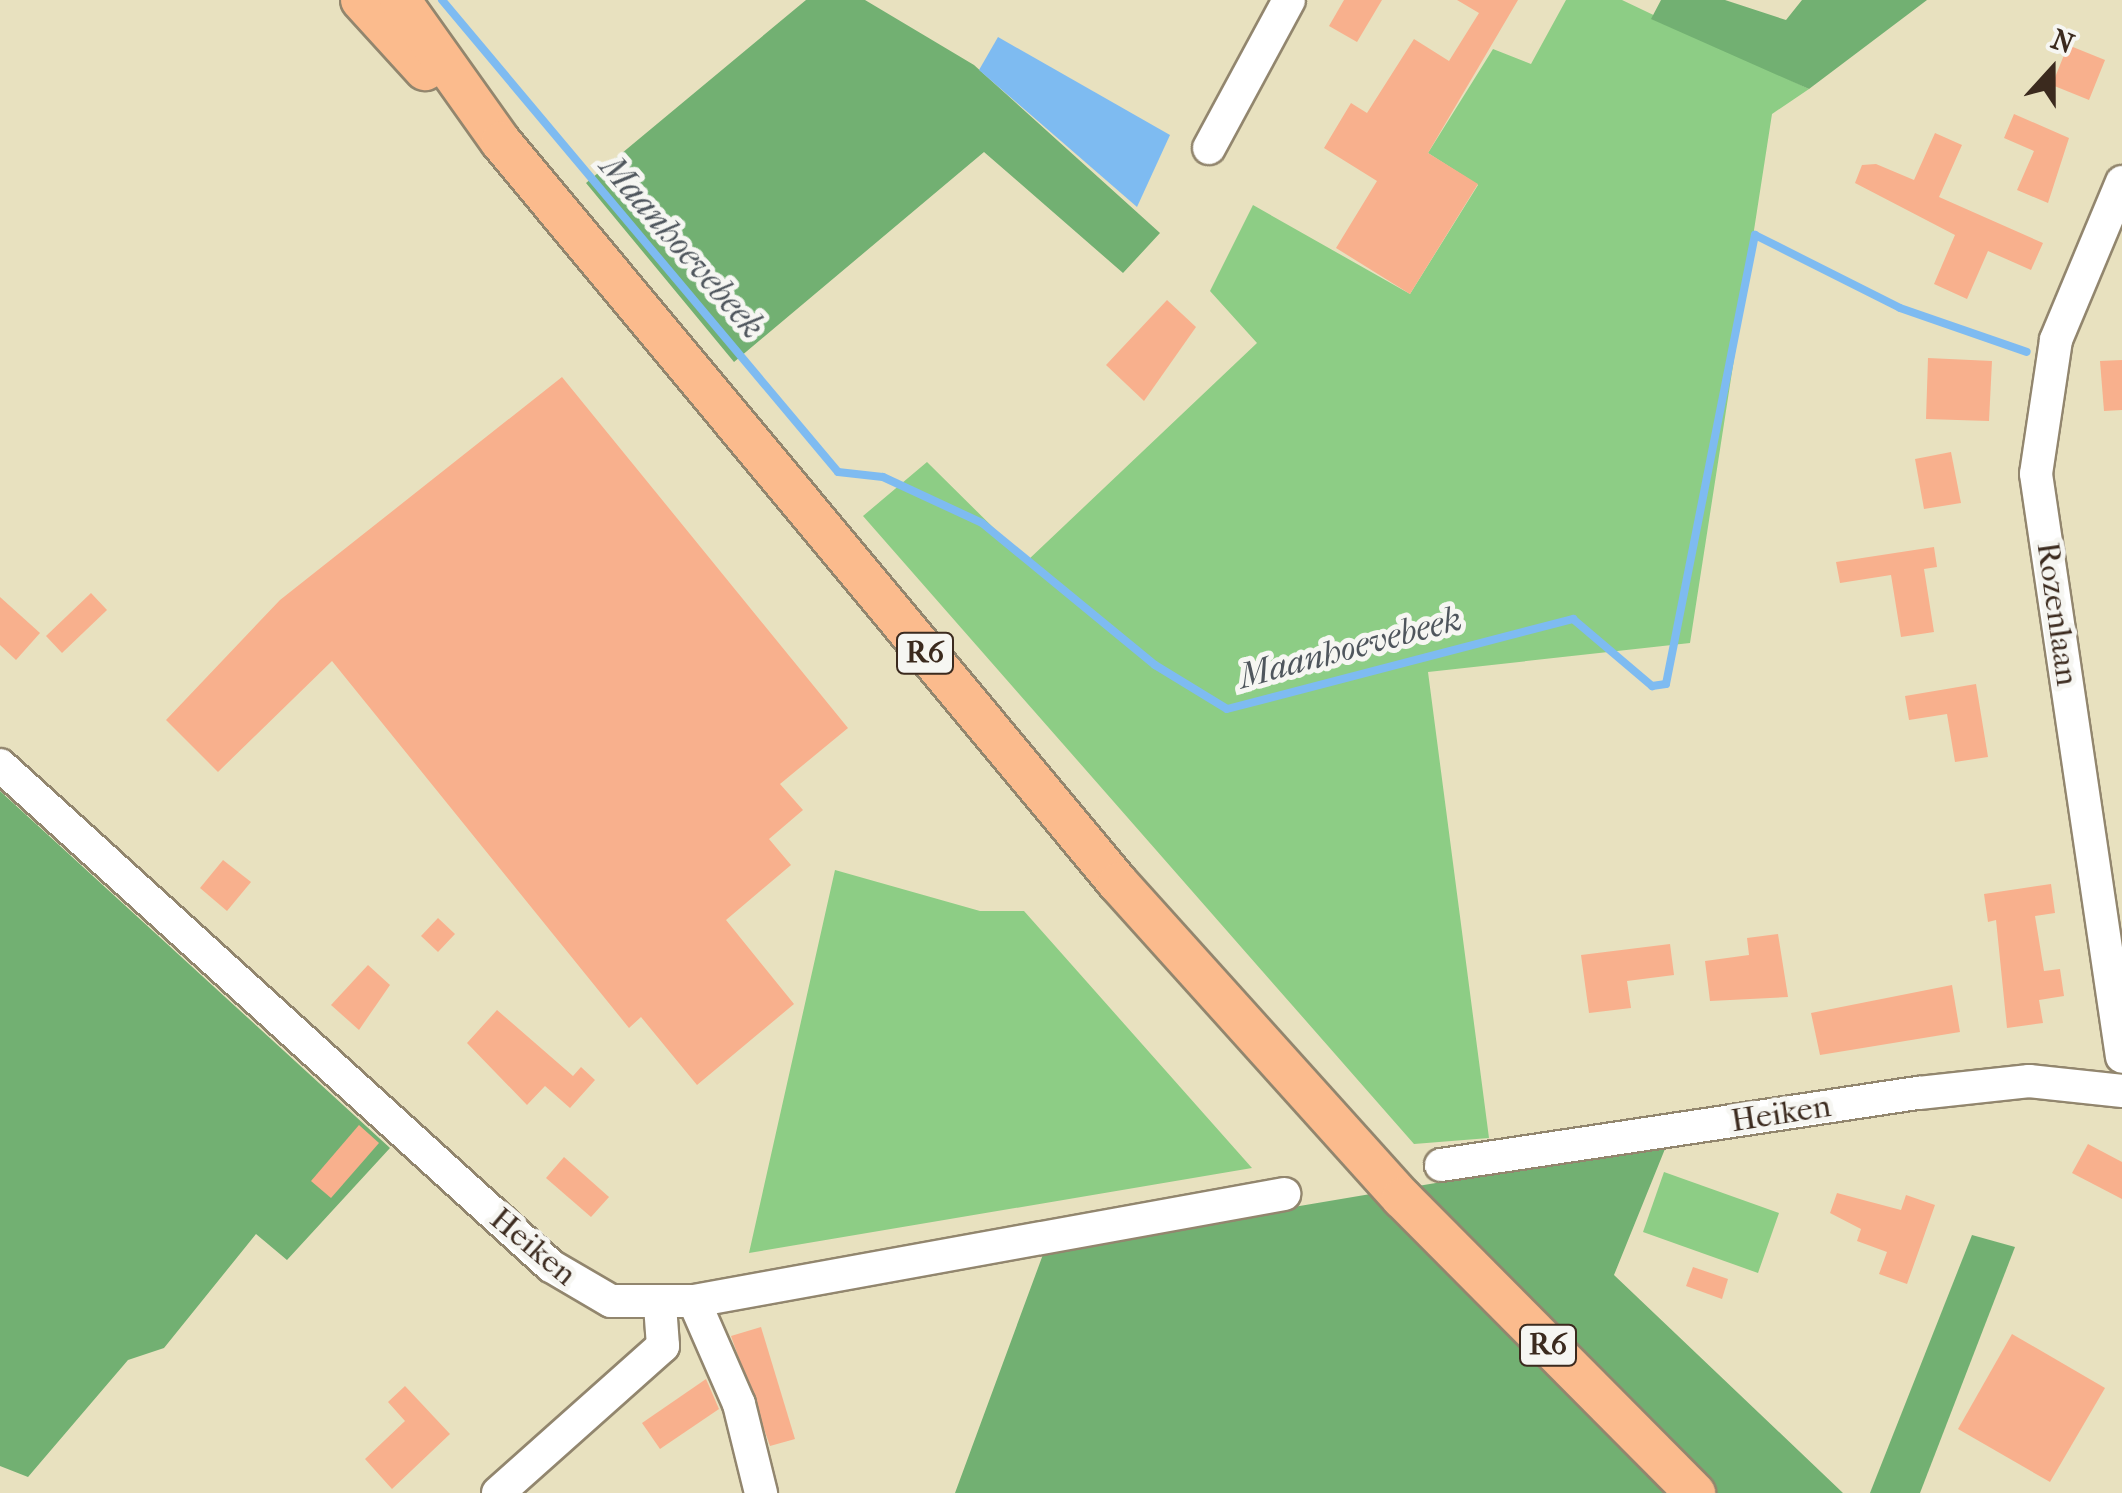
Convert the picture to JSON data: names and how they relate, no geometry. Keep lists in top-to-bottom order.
{
  "streets": {
    "main road": ["R6"],
    "street": ["Rozenlaan", "Heiken"]
  },
  "water": ["Maanhoevebeek"],
  "north": "top"
}
